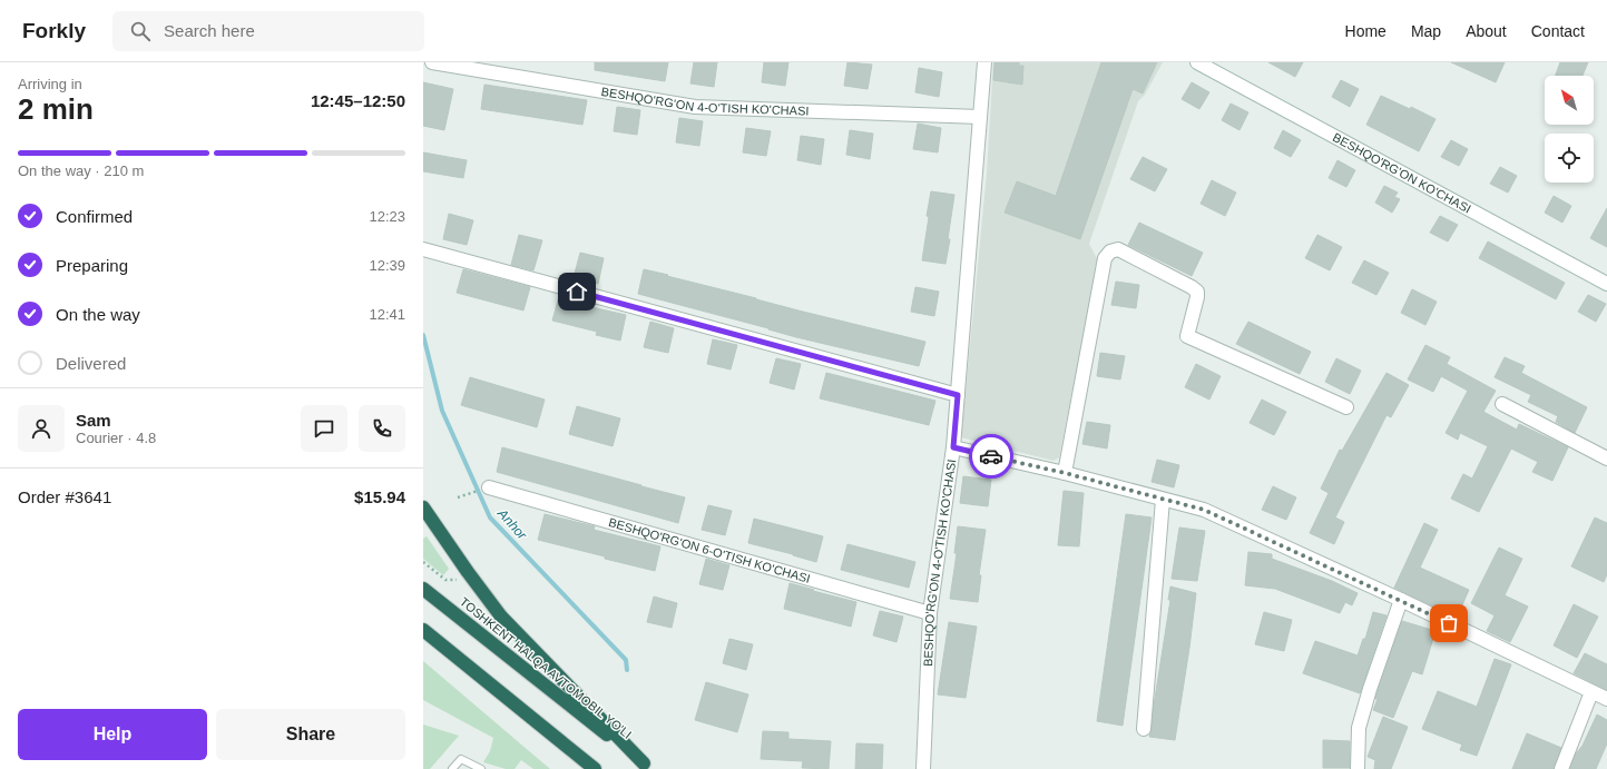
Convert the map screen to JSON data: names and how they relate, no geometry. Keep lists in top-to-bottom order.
{
  "streets": {
    "highway": ["TOSHKENT HALQA AVTOMOBIL YO'LI"],
    "street": ["BESHQO'RG'ON 4-O'TISH KO'CHASI", "BESHQO'RG'ON KO'CHASI", "BESHQO'RG'ON 6-O'TISH KO'CHASI"]
  },
  "crossings": [
    ["BESHQO'RG'ON 4-O'TISH KO'CHASI", "BESHQO'RG'ON 6-O'TISH KO'CHASI"]
  ],
  "water": ["Anhor"],
  "north": "top left",
  "page": {
    "header": "Forkly",
    "search": "Search here",
    "nav": [
      "Home",
      "Map",
      "About",
      "Contact"
    ],
    "heading": ["2 min", "Arriving in", "12:45–12:50"],
    "panel": [
      "Sam",
      "Courier · 4.8",
      "Order #3641",
      "$15.94"
    ],
    "bar": "On the way · 210 m",
    "list": [
      ["Confirmed", "12:23"],
      ["Preparing", "12:39"],
      ["On the way", "12:41"],
      "Delivered"
    ],
    "buttons": ["Help", "Share"]
  }
}
